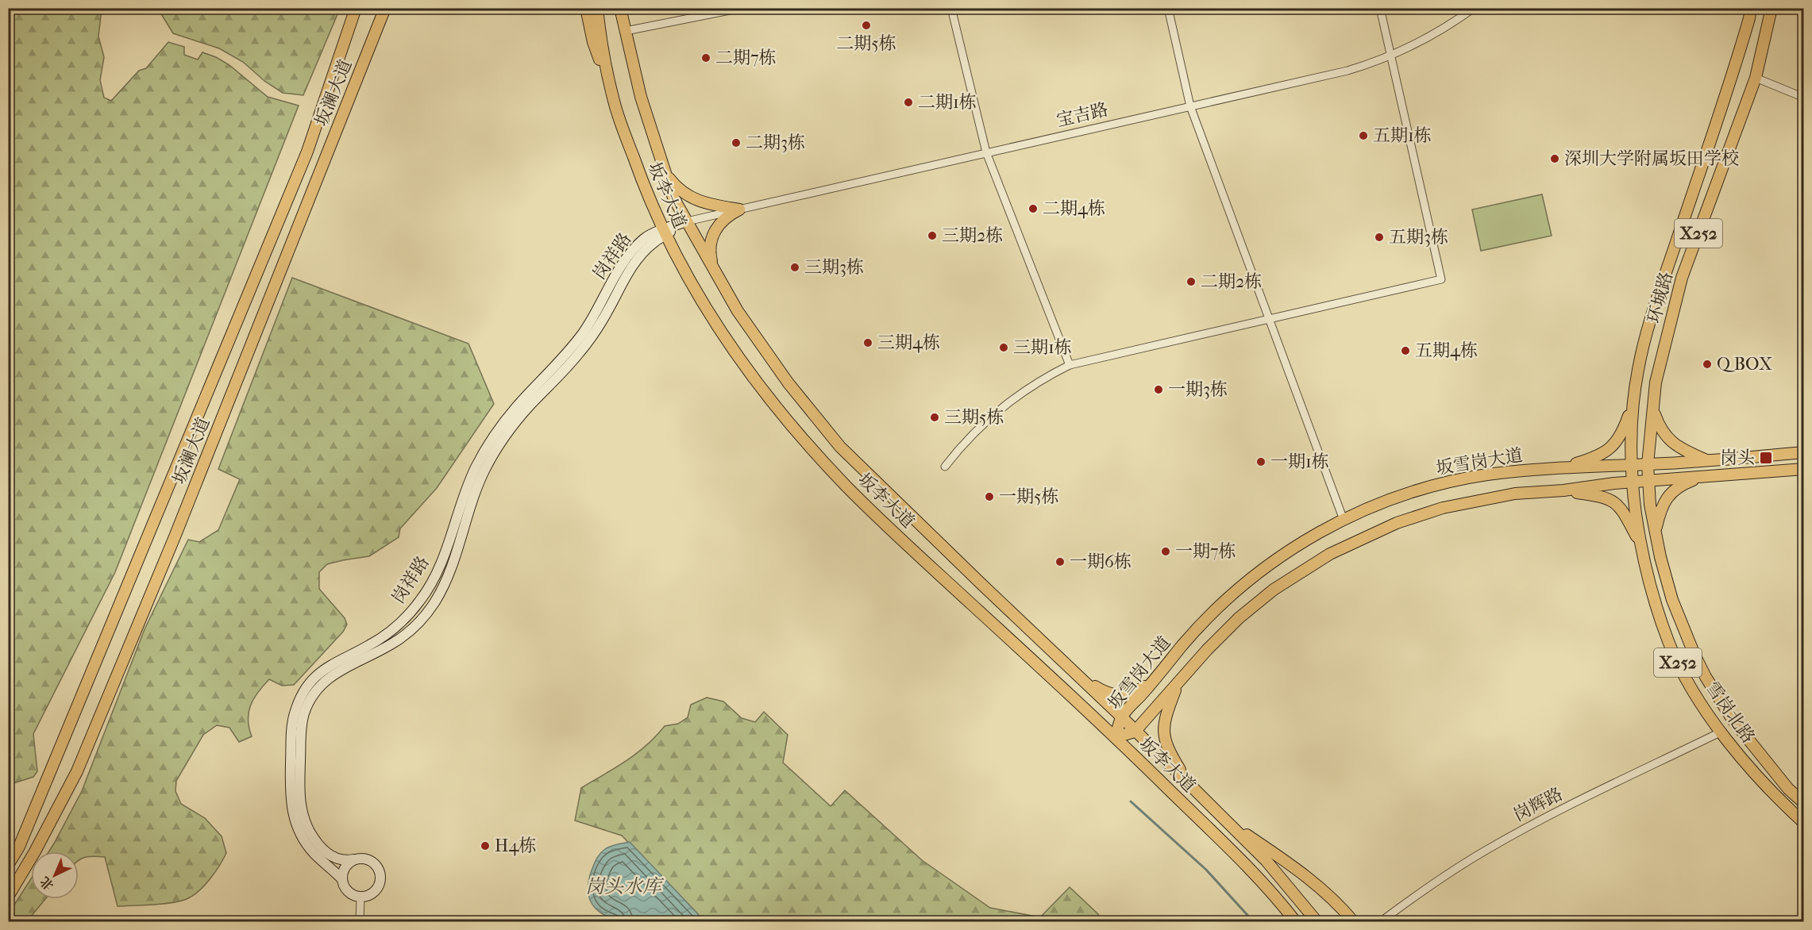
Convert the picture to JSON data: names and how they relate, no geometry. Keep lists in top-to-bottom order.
{
  "streets": {
    "main road": [
      "坂澜大道",
      "坂李大道",
      "X252",
      "环城路",
      "坂雪岗大道",
      "雪岗北路"
    ],
    "street": ["宝吉路", "岗祥路", "岗辉路"]
  },
  "crossings": [
    ["宝吉路", "坂李大道"],
    ["宝吉路", "岗祥路"],
    ["坂李大道", "岗祥路"],
    ["坂李大道", "坂雪岗大道"],
    ["环城路", "坂雪岗大道"],
    ["环城路", "雪岗北路"],
    ["坂雪岗大道", "雪岗北路"],
    ["雪岗北路", "岗辉路"]
  ],
  "water": ["岗头水库"],
  "places": {
    "other": [
      "二期5栋",
      "二期7栋",
      "二期1栋",
      "五期1栋",
      "二期3栋",
      "深圳大学附属坂田学校",
      "二期4栋",
      "三期2栋",
      "五期3栋",
      "三期3栋",
      "二期2栋",
      "三期4栋",
      "三期1栋",
      "五期4栋",
      "Q BOX",
      "一期3栋",
      "三期5栋",
      "一期1栋",
      "一期5栋",
      "一期7栋",
      "一期6栋",
      "H4栋"
    ],
    "transit": ["岗头"]
  },
  "north": "bottom left"
}
